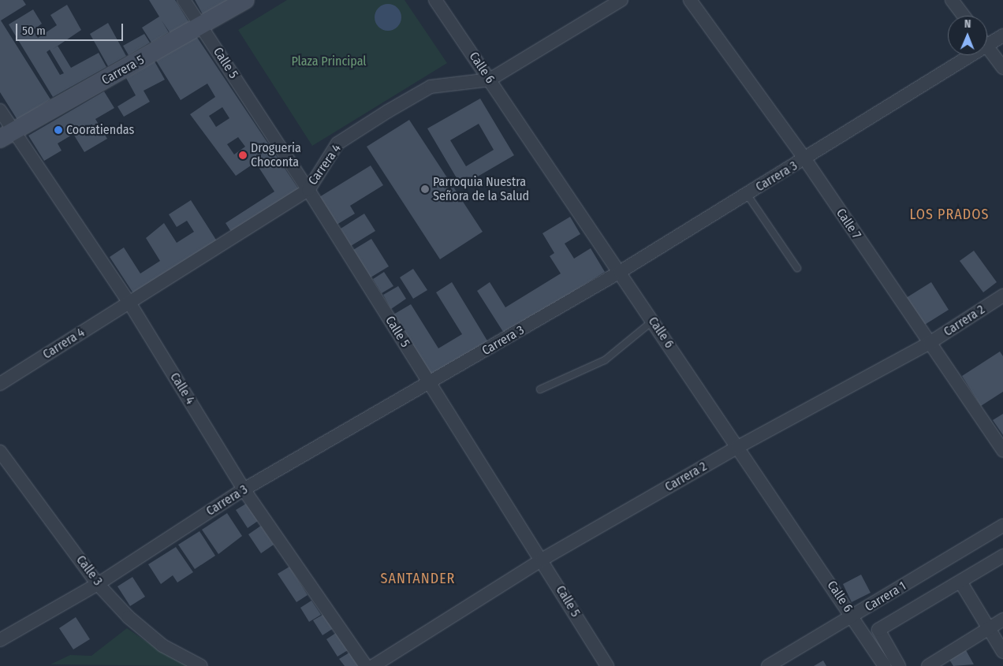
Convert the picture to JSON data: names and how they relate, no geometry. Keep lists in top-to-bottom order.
{
  "streets": {
    "street": [
      "Calle 5",
      "Calle 6",
      "Carrera 5",
      "Carrera 4",
      "Carrera 3",
      "Calle 7",
      "Carrera 2",
      "Calle 4",
      "Calle 3",
      "Carrera 1"
    ]
  },
  "crossings": [
    ["Calle 5", "Carrera 5"],
    ["Calle 5", "Carrera 4"],
    ["Calle 5", "Carrera 3"],
    ["Calle 5", "Carrera 2"],
    ["Calle 6", "Carrera 4"],
    ["Calle 6", "Carrera 3"],
    ["Calle 6", "Carrera 2"],
    ["Calle 6", "Carrera 1"],
    ["Carrera 5", "Calle 4"],
    ["Carrera 4", "Calle 4"],
    ["Carrera 3", "Calle 7"],
    ["Carrera 3", "Calle 4"],
    ["Carrera 3", "Calle 3"],
    ["Calle 7", "Carrera 2"]
  ],
  "districts": ["LOS PRADOS", "SANTANDER"],
  "parks": ["Plaza Principal"],
  "places": ["Cooratiendas", "Drogueria Choconta", "Parroquia Nuestra Señora de la Salud"],
  "scale_bar": "50 m",
  "north": "top"
}
